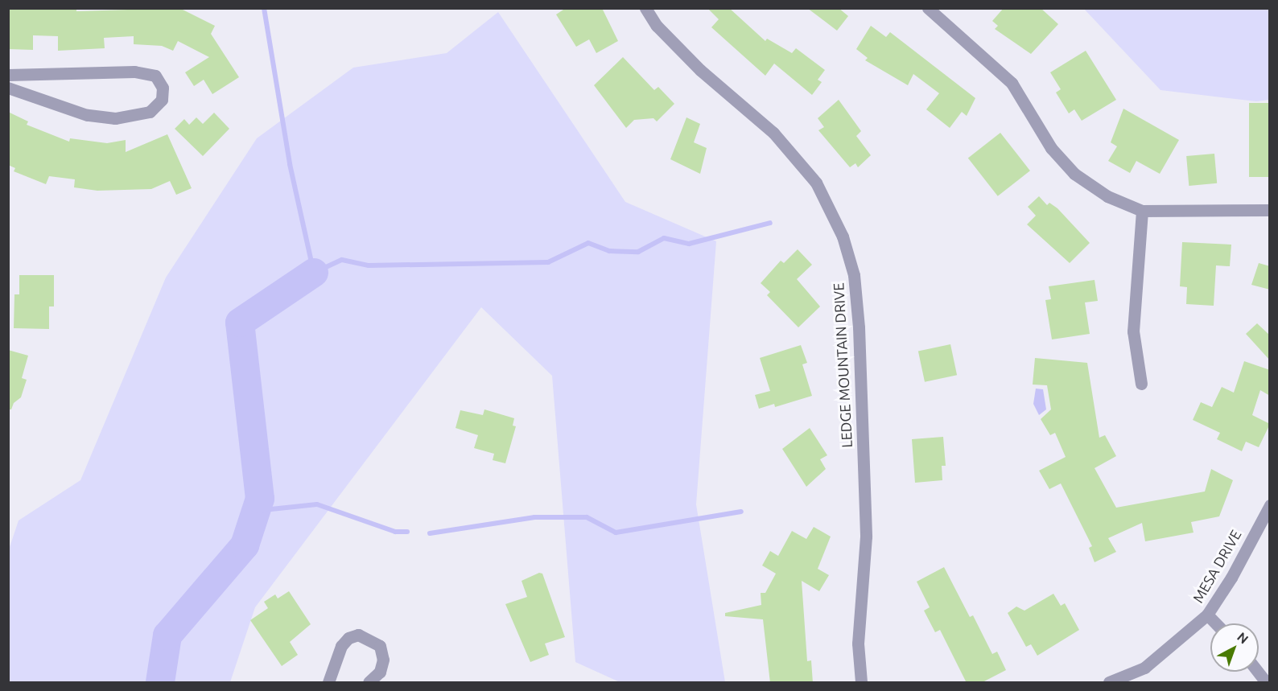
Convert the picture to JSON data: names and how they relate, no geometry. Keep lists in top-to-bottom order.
{
  "streets": {
    "street": ["LEDGE MOUNTAIN DRIVE", "MESA DRIVE"]
  },
  "north": "top right"
}
